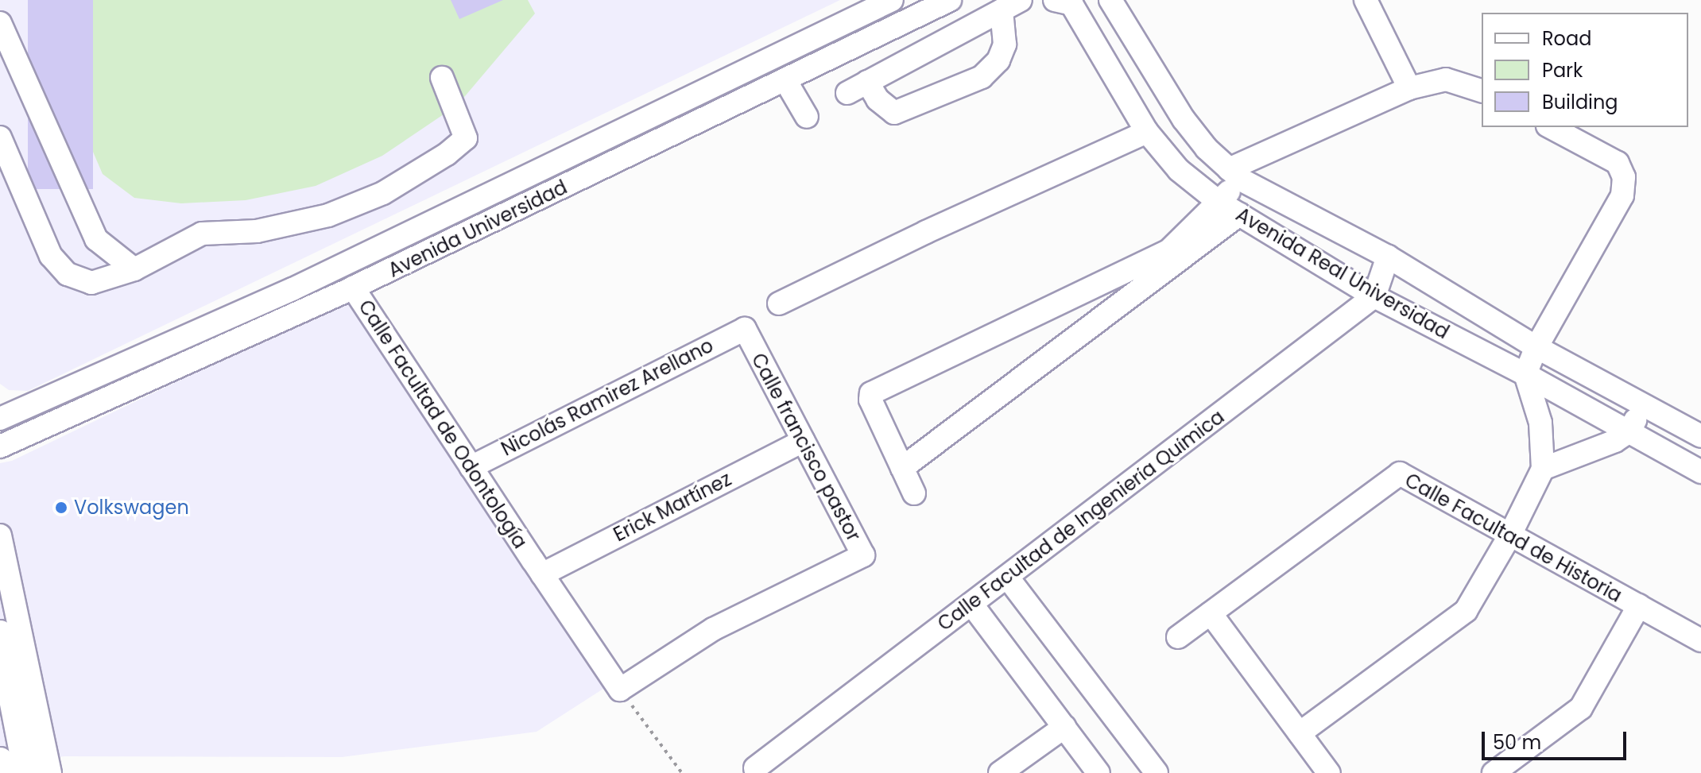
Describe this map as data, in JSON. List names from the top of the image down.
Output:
{
  "streets": {
    "street": [
      "Avenida Universidad",
      "Avenida Real Universidad",
      "Nicolás Ramirez Arellano",
      "Calle Facultad de Odontología",
      "Calle francisco pastor",
      "Erick Martínez",
      "Calle Facultad de Ingenierίa Quίmica",
      "Calle Facultad de Historia"
    ]
  },
  "crossings": [
    ["Avenida Universidad", "Calle Facultad de Odontología"],
    ["Avenida Real Universidad", "Calle Facultad de Ingenierίa Quίmica"],
    ["Nicolás Ramirez Arellano", "Calle Facultad de Odontología"],
    ["Nicolás Ramirez Arellano", "Calle francisco pastor"],
    ["Calle Facultad de Odontología", "Calle francisco pastor"],
    ["Calle Facultad de Odontología", "Erick Martínez"],
    ["Calle francisco pastor", "Erick Martínez"]
  ],
  "places": ["Volkswagen"],
  "legend": ["Road", "Park", "Building"],
  "scale_bar": "50 m"
}
